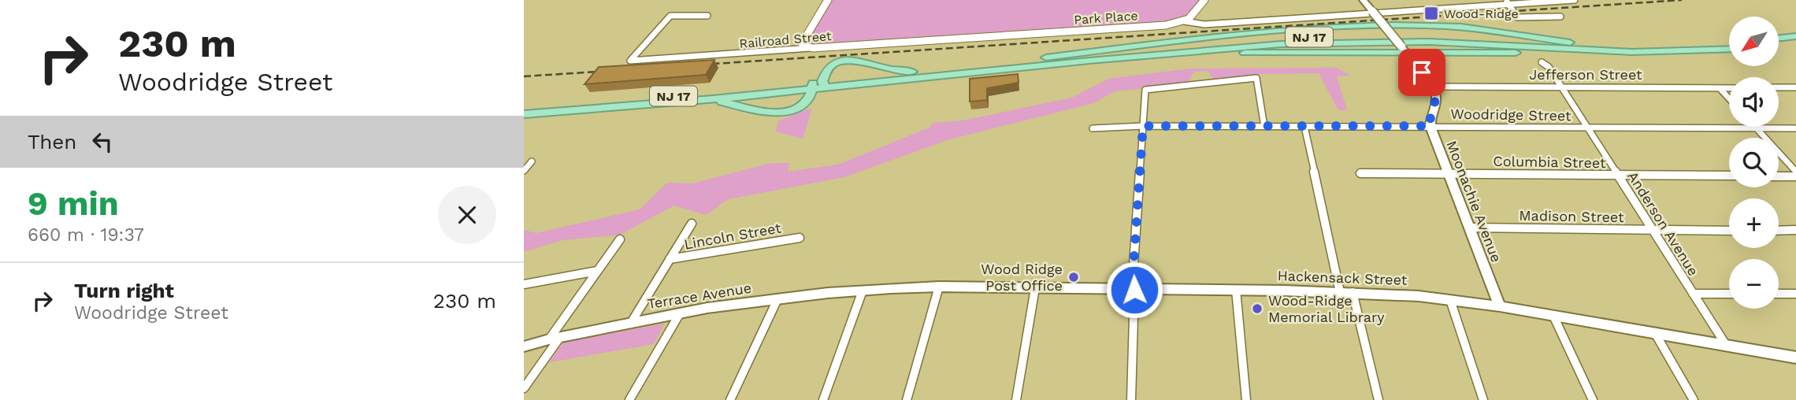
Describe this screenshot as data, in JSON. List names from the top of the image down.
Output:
{
  "streets": {
    "highway": ["NJ 17"],
    "main road": ["Moonachie Avenue", "Hackensack Street", "Terrace Avenue"],
    "street": [
      "Park Place",
      "Railroad Street",
      "Jefferson Street",
      "Woodridge Street",
      "Columbia Street",
      "Madison Street",
      "Anderson Avenue",
      "Lincoln Street"
    ]
  },
  "crossings": [
    ["Park Place", "Railroad Street"],
    ["Jefferson Street", "Anderson Avenue"],
    ["Woodridge Street", "Moonachie Avenue"],
    ["Woodridge Street", "Anderson Avenue"],
    ["Columbia Street", "Moonachie Avenue"],
    ["Columbia Street", "Anderson Avenue"],
    ["Moonachie Avenue", "Madison Street"],
    ["Moonachie Avenue", "Hackensack Street"],
    ["Madison Street", "Anderson Avenue"],
    ["Anderson Avenue", "Hackensack Street"],
    ["Hackensack Street", "Terrace Avenue"]
  ],
  "places": {
    "transit": ["Wood-Ridge"],
    "other": ["Wood Ridge Post Office", "Wood-Ridge Memorial Library"]
  },
  "north": "bottom left",
  "page": {
    "turn": ["230 m", "Woodridge Street"],
    "map_buttons": ["+", "−"],
    "then": "Then",
    "heading": ["9 min", "660 m · 19:37"],
    "list": [
      {
        "name": "Turn right",
        "note": "Woodridge Street",
        "value": "230 m"
      }
    ]
  }
}
